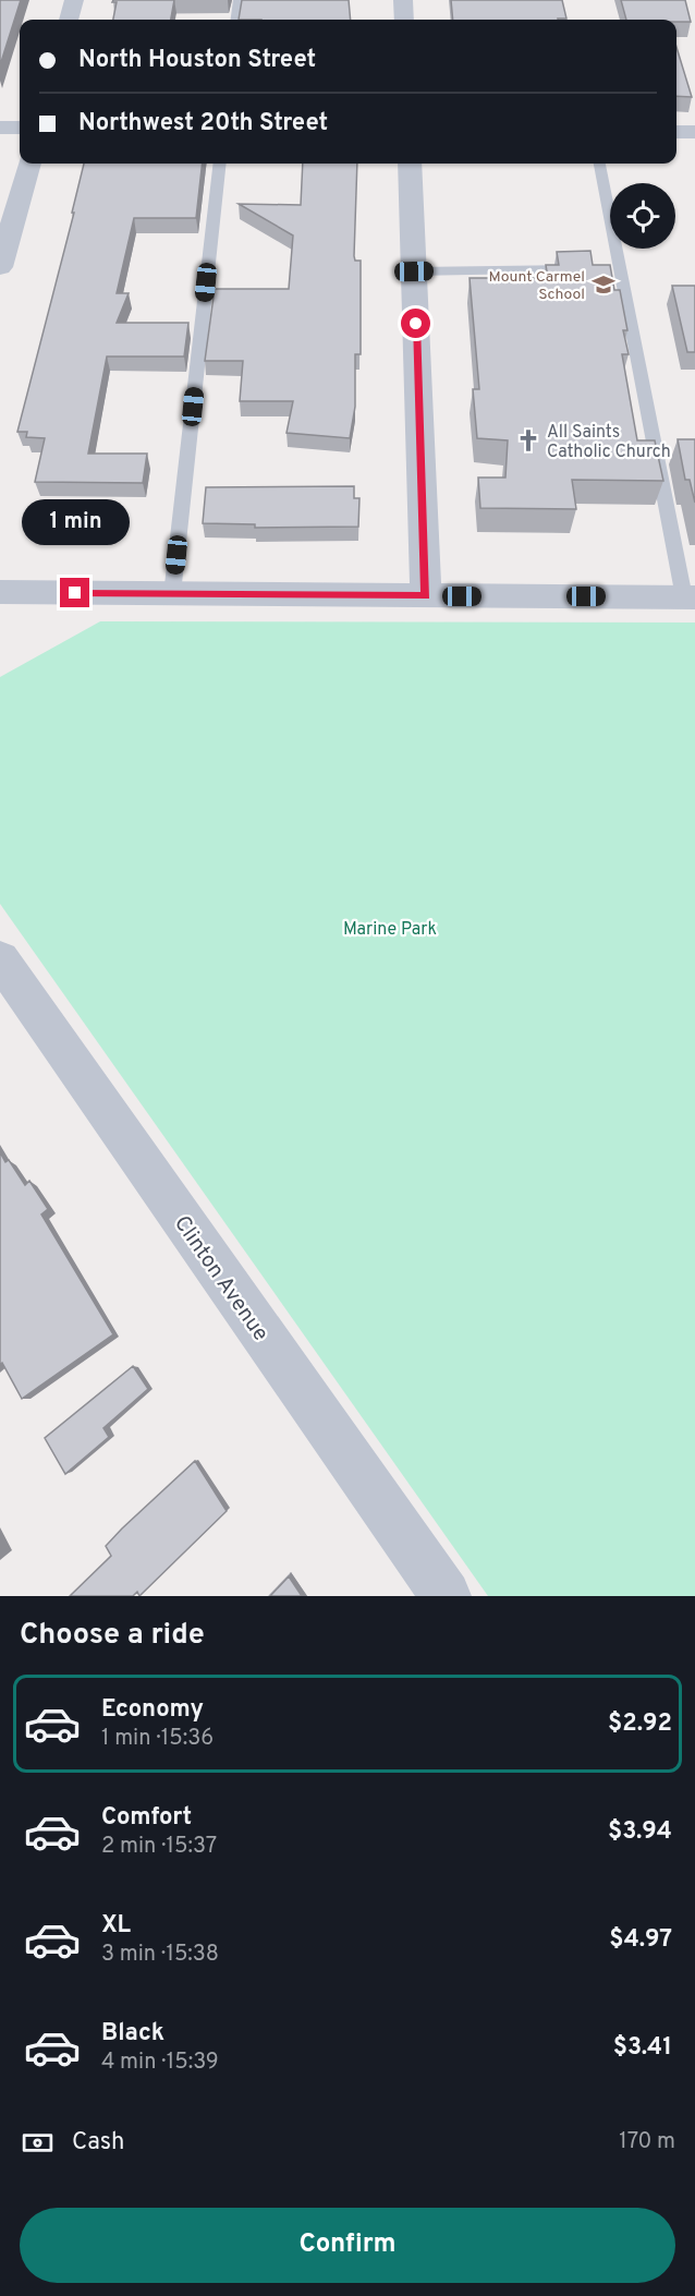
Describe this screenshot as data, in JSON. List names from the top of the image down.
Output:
{
  "streets": {
    "street": ["Clinton Avenue"]
  },
  "parks": ["Marine Park"],
  "places": {
    "school or university": ["Mount Carmel School"],
    "church": ["All Saints Catholic Church"]
  },
  "page": {
    "banner": ["North Houston Street", "Northwest 20th Street"],
    "bubble": "1 min",
    "heading": "Choose a ride",
    "list": [
      {
        "name": "Economy",
        "note": "1 min · 15:36",
        "value": "$2.92"
      },
      {
        "name": "Comfort",
        "note": "2 min · 15:37",
        "value": "$3.94"
      },
      {
        "name": "XL",
        "note": "3 min · 15:38",
        "value": "$4.97"
      },
      {
        "name": "Black",
        "note": "4 min · 15:39",
        "value": "$3.41"
      }
    ],
    "pay": ["Cash", "170 m"],
    "buttons": "Confirm"
  }
}
